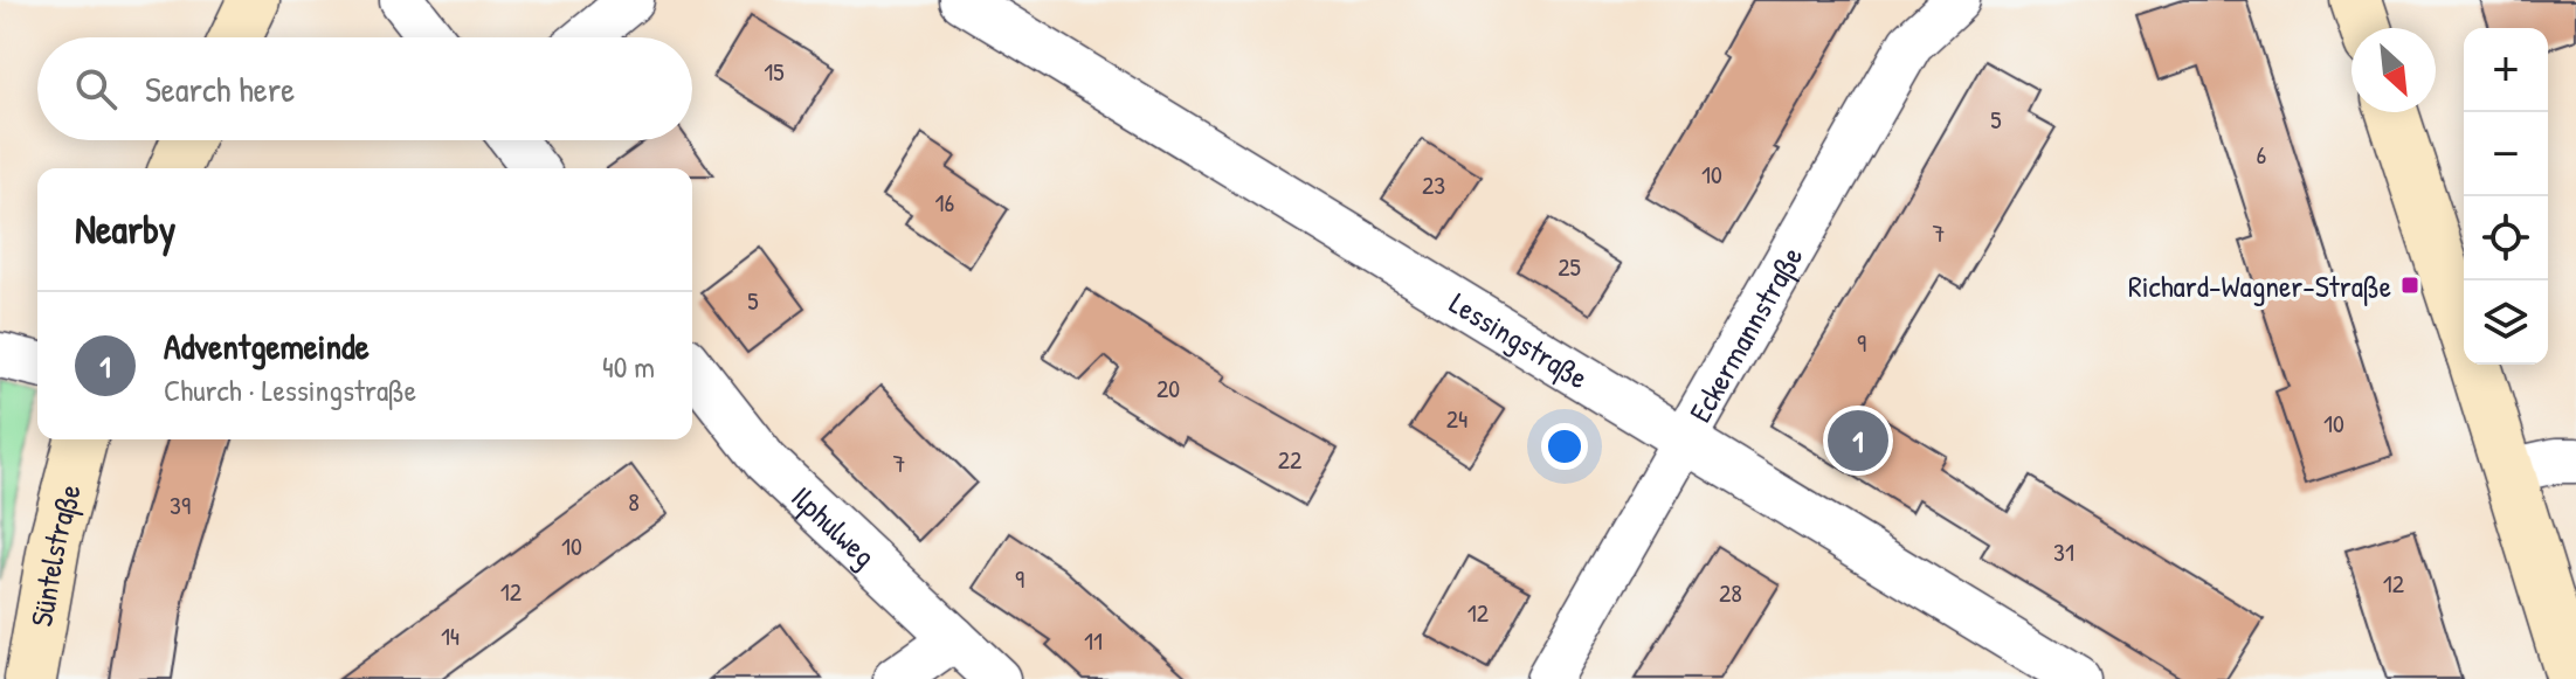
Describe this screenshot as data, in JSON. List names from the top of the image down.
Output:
{
  "streets": {
    "main road": ["Süntelstraße"],
    "street": ["Eckermannstraße", "Lessingstraße", "Ilphulweg"]
  },
  "crossings": [
    ["Eckermannstraße", "Lessingstraße"]
  ],
  "places": {
    "transit": ["Richard-Wagner-Straße"]
  },
  "house_numbers": [
    "15",
    "5",
    "6",
    "10",
    "23",
    "16",
    "7",
    "25",
    "5",
    "9",
    "20",
    "24",
    "10",
    "22",
    "7",
    "8",
    "39",
    "10",
    "31",
    "9",
    "12",
    "12",
    "28",
    "12",
    "14",
    "11"
  ],
  "north": "bottom right",
  "page": {
    "map_buttons": ["+", "−"],
    "search": "Search here",
    "heading": "Nearby",
    "list": [
      {
        "mark": "1",
        "name": "Adventgemeinde",
        "note": "Church · Lessingstraße",
        "value": "40 m"
      }
    ],
    "pins": "1"
  }
}
